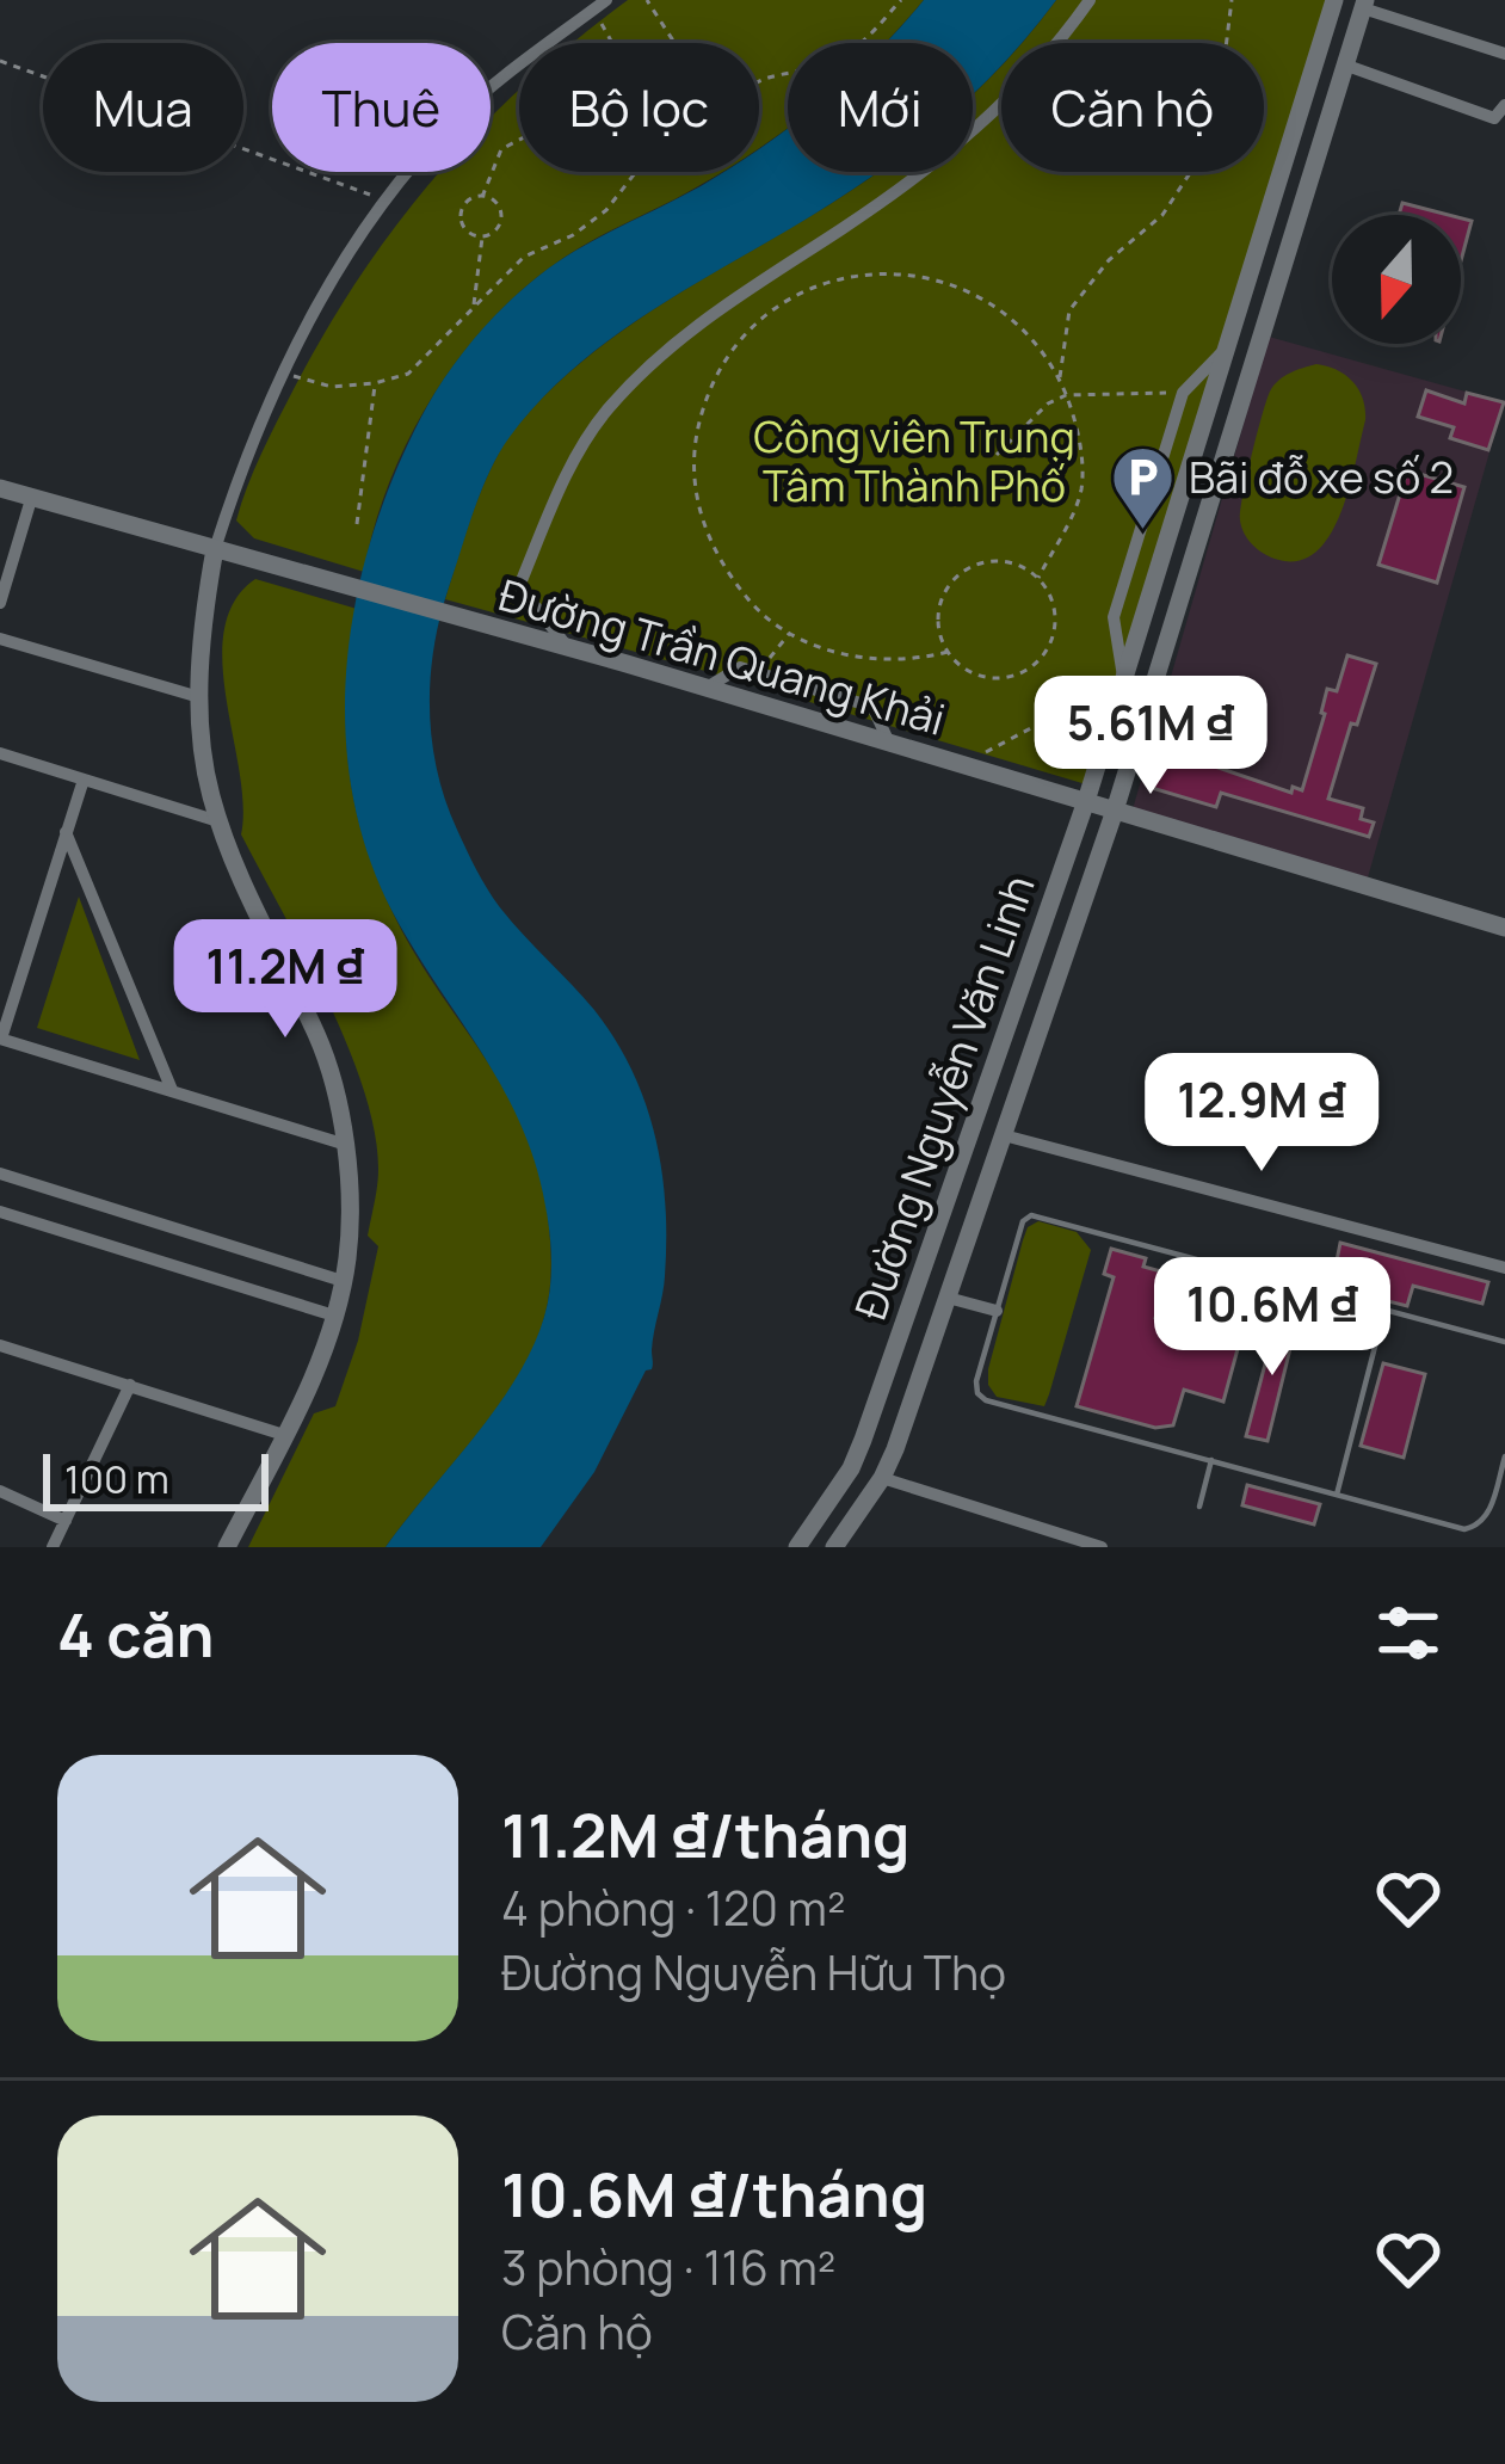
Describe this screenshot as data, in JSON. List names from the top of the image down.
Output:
{
  "streets": {
    "street": ["Đường Trần Quang Khải", "Đường Nguyễn Văn Linh"]
  },
  "crossings": [
    ["Đường Trần Quang Khải", "Đường Nguyễn Văn Linh"]
  ],
  "parks": ["Công viên Trung Tâm Thành Phố"],
  "places": {
    "parking": ["Bãi đỗ xe số 2"]
  },
  "scale_bar": "100 m",
  "north": "bottom",
  "page": {
    "chip": [
      "Mua",
      "Thuê",
      "Bộ lọc",
      "Mới",
      "Căn hộ"
    ],
    "price": [
      "5.61M ₫",
      "11.2M ₫",
      "12.9M ₫",
      "10.6M ₫"
    ],
    "scale": "100 m",
    "heading": "4 căn",
    "list": [
      {
        "name": "11.2M ₫/tháng",
        "note": "4 phòng · 120 m² · Đường Nguyễn Hữu Thọ"
      },
      {
        "name": "10.6M ₫/tháng",
        "note": "3 phòng · 116 m² · Căn hộ"
      }
    ]
  }
}
